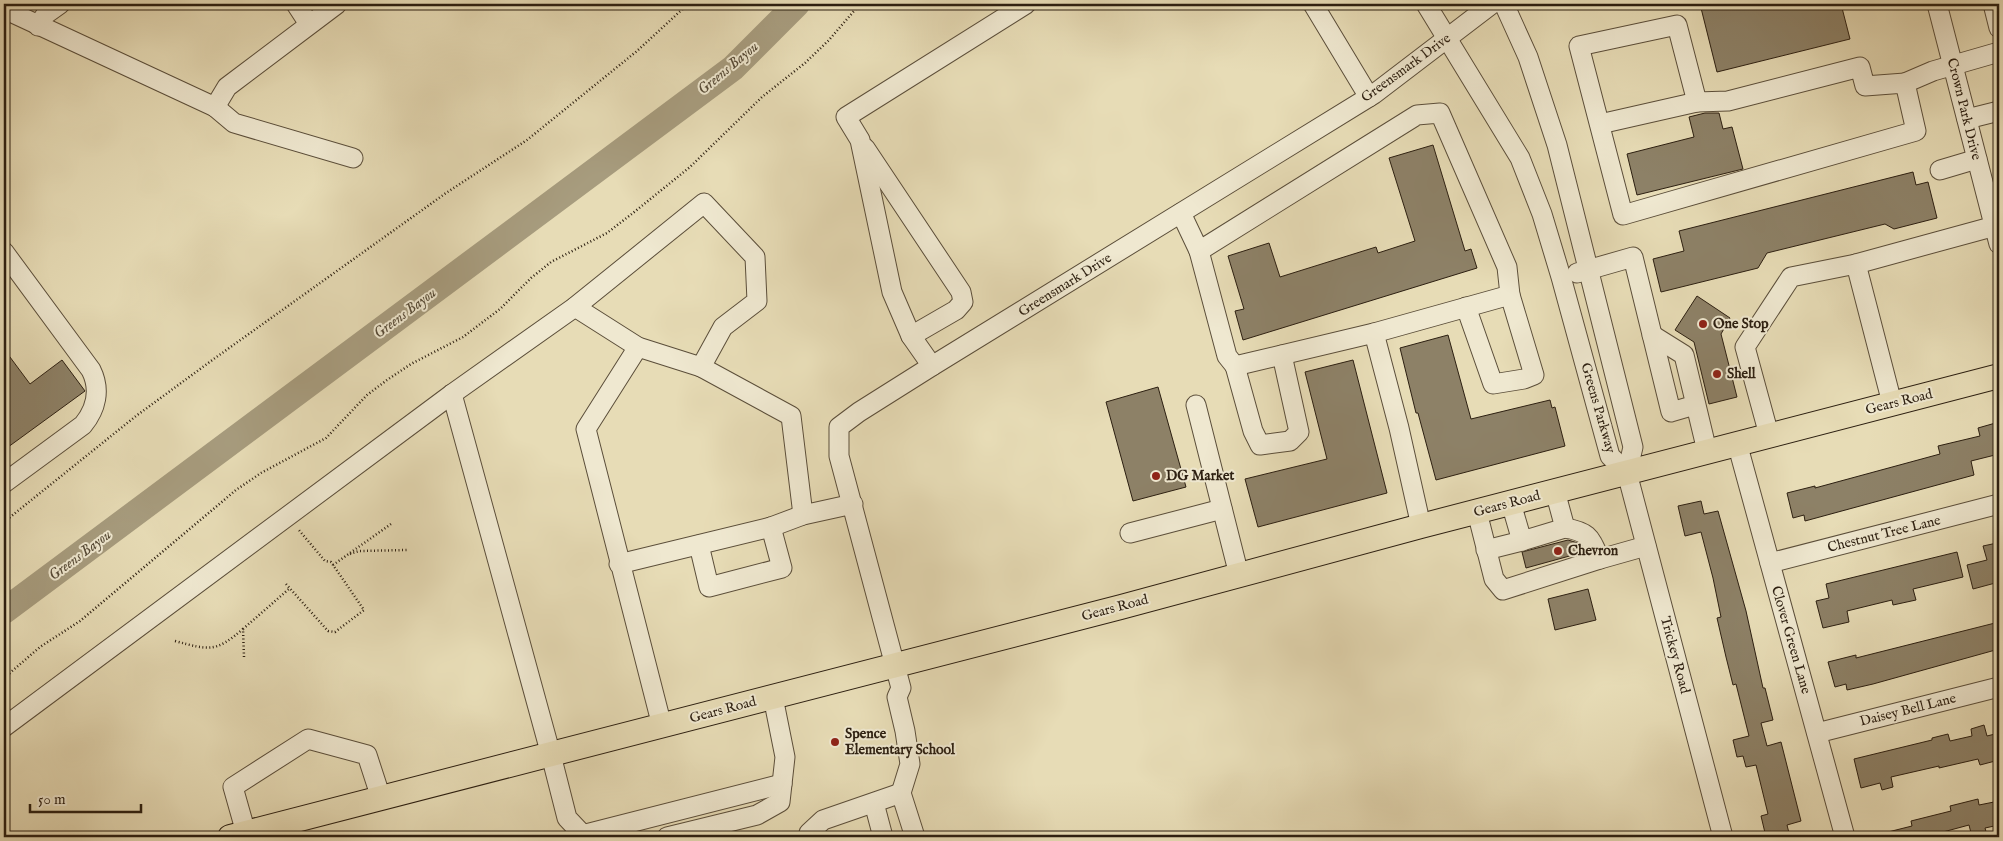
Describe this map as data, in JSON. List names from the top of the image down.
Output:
{
  "streets": {
    "main road": ["Gears Road"],
    "street": [
      "Greensmark Drive",
      "Crown Park Drive",
      "Greens Parkway",
      "Chestnut Tree Lane",
      "Clover Green Lane",
      "Trickey Road",
      "Daisey Bell Lane"
    ]
  },
  "crossings": [
    ["Greensmark Drive", "Gears Road"],
    ["Greensmark Drive", "Greens Parkway"],
    ["Gears Road", "Greens Parkway"],
    ["Gears Road", "Clover Green Lane"],
    ["Gears Road", "Trickey Road"],
    ["Greens Parkway", "Trickey Road"],
    ["Chestnut Tree Lane", "Clover Green Lane"],
    ["Clover Green Lane", "Daisey Bell Lane"]
  ],
  "water": ["Greens Bayou"],
  "places": [
    "One Stop",
    "Shell",
    "DG Market",
    "Chevron",
    "Spence Elementary School"
  ],
  "scale_bar": "50 m"
}
